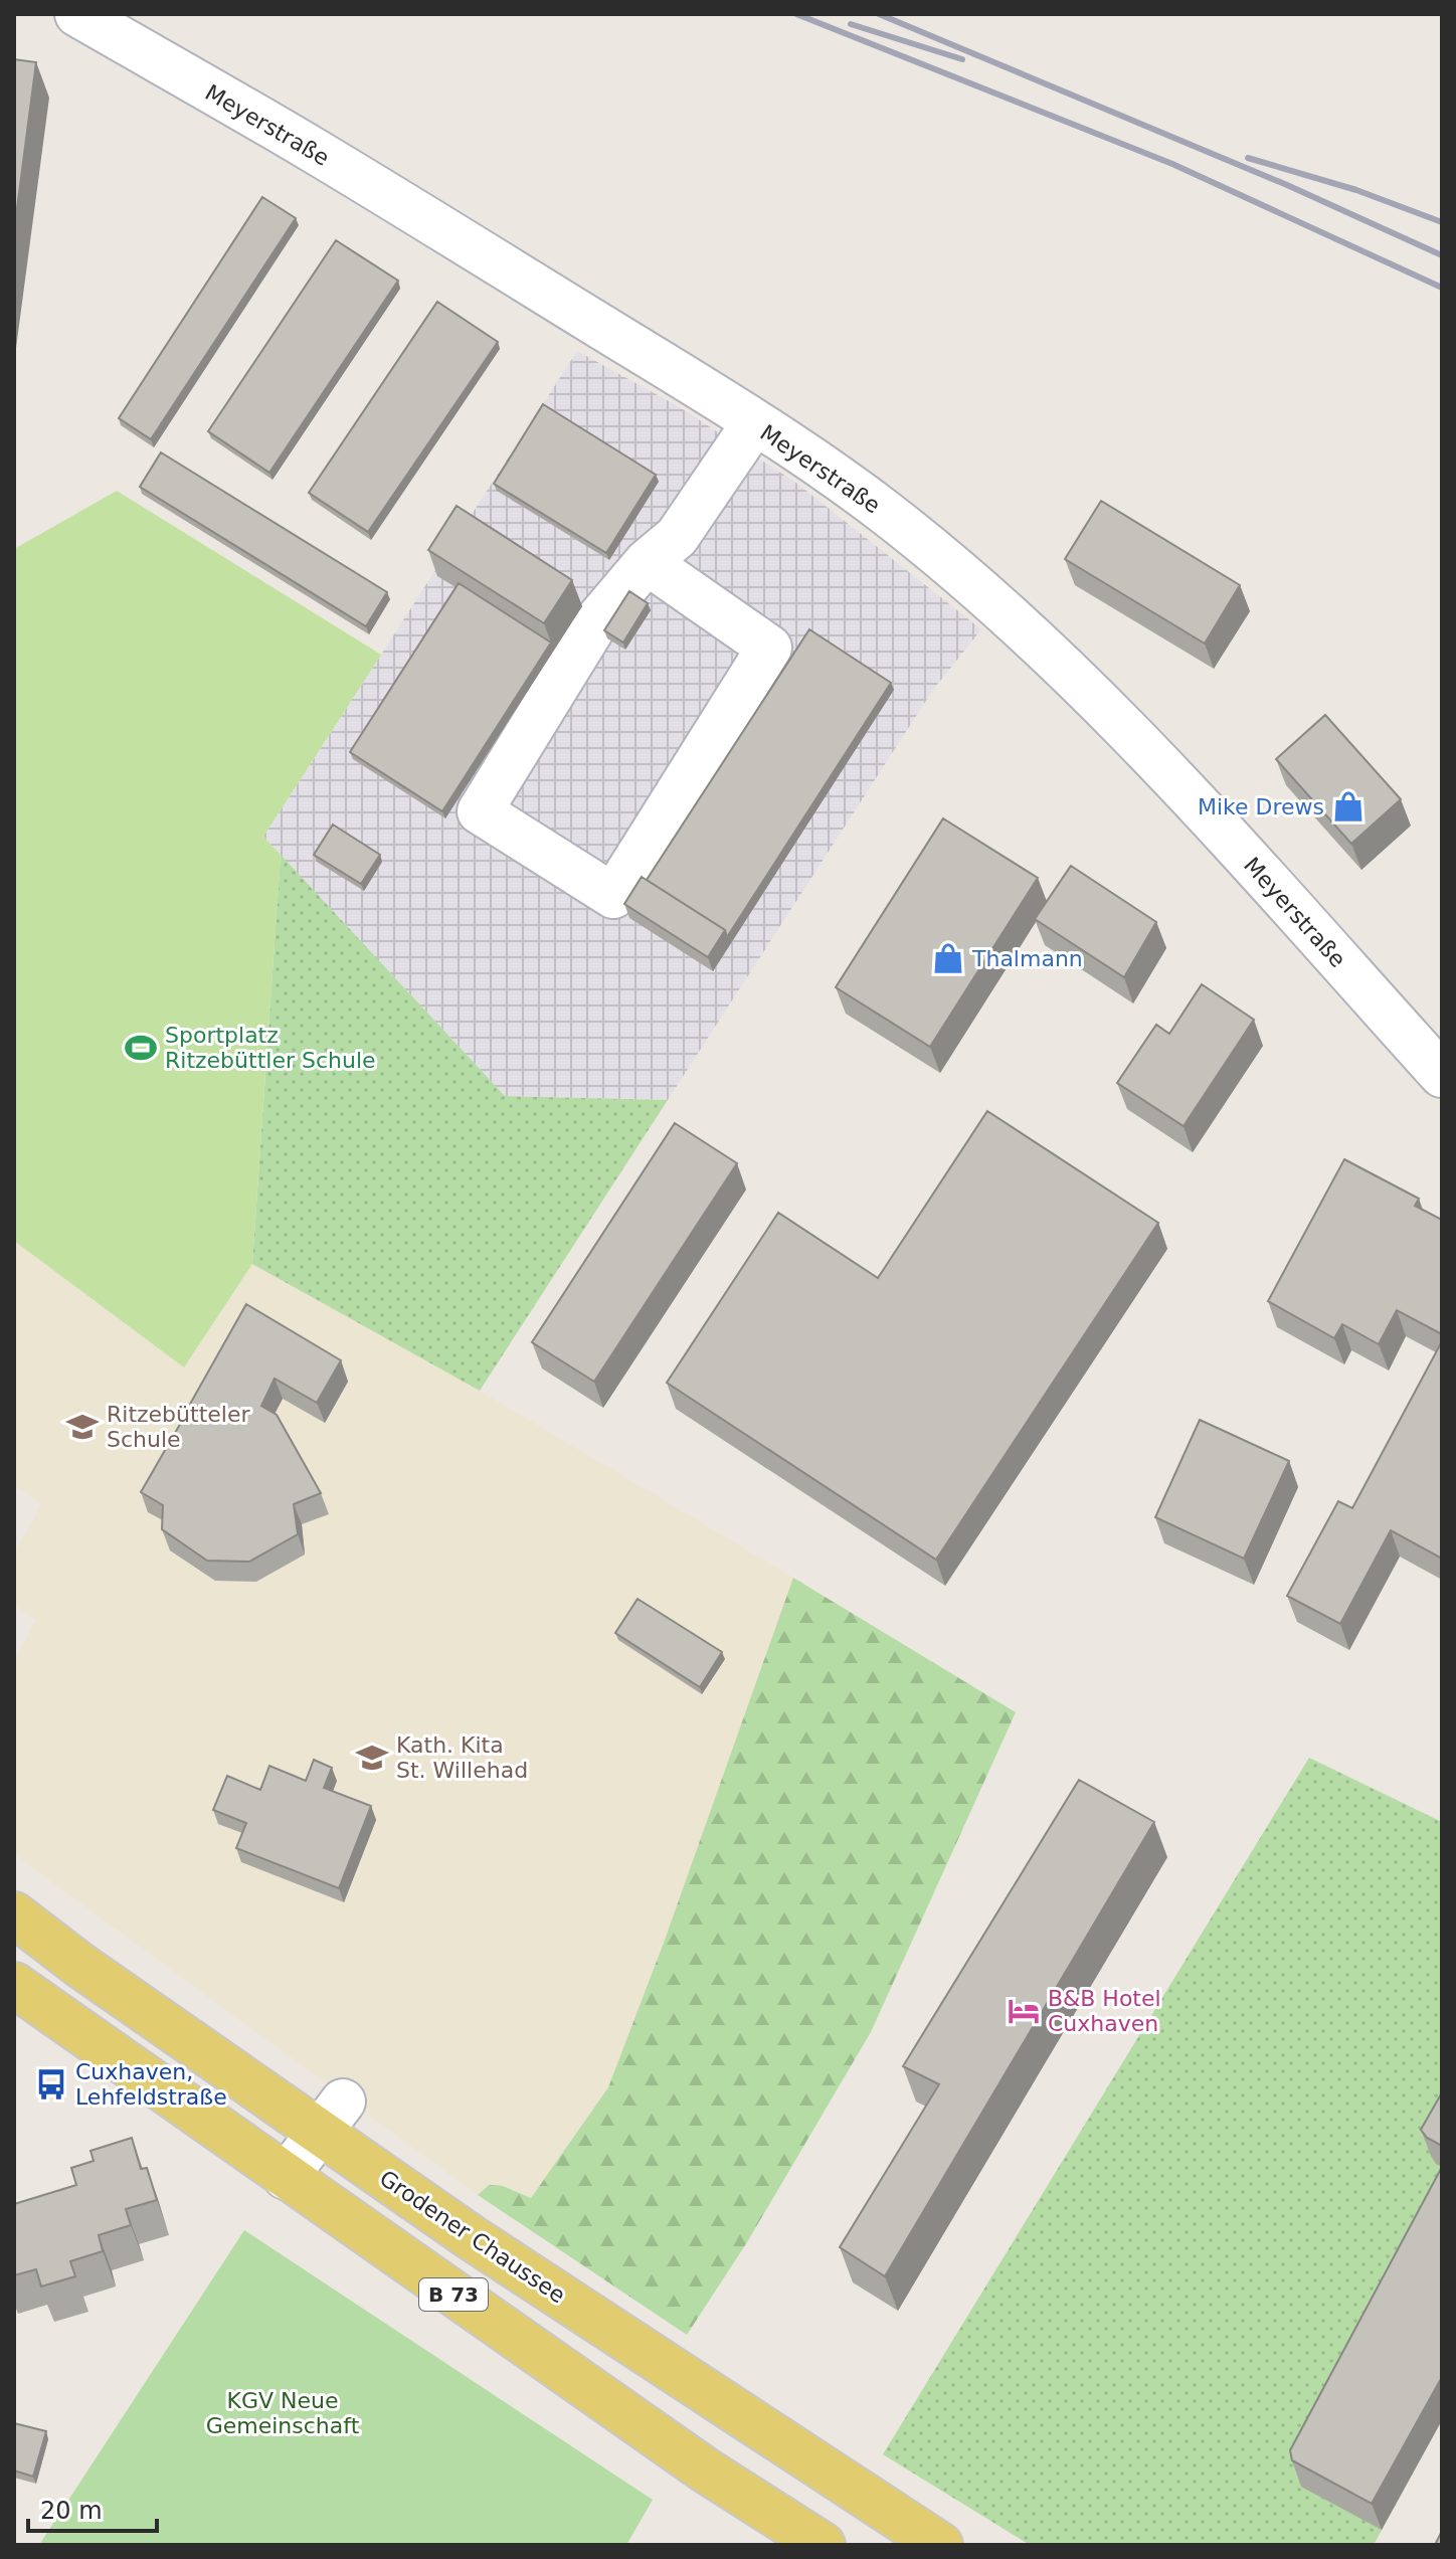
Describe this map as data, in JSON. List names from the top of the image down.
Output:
{
  "streets": {
    "main road": ["Grodener Chaussee", "B 73"],
    "street": ["Meyerstraße"]
  },
  "parks": ["KGV Neue Gemeinschaft"],
  "places": {
    "shop": ["Mike Drews", "Thalmann"],
    "sports": ["Sportplatz Ritzebüttler Schule"],
    "school or university": ["Ritzebütteler Schule", "Kath. Kita St. Willehad"],
    "hotel": ["B&B Hotel Cuxhaven"],
    "bus stop": ["Cuxhaven, Lehfeldstraße"]
  },
  "scale_bar": "20 m"
}
